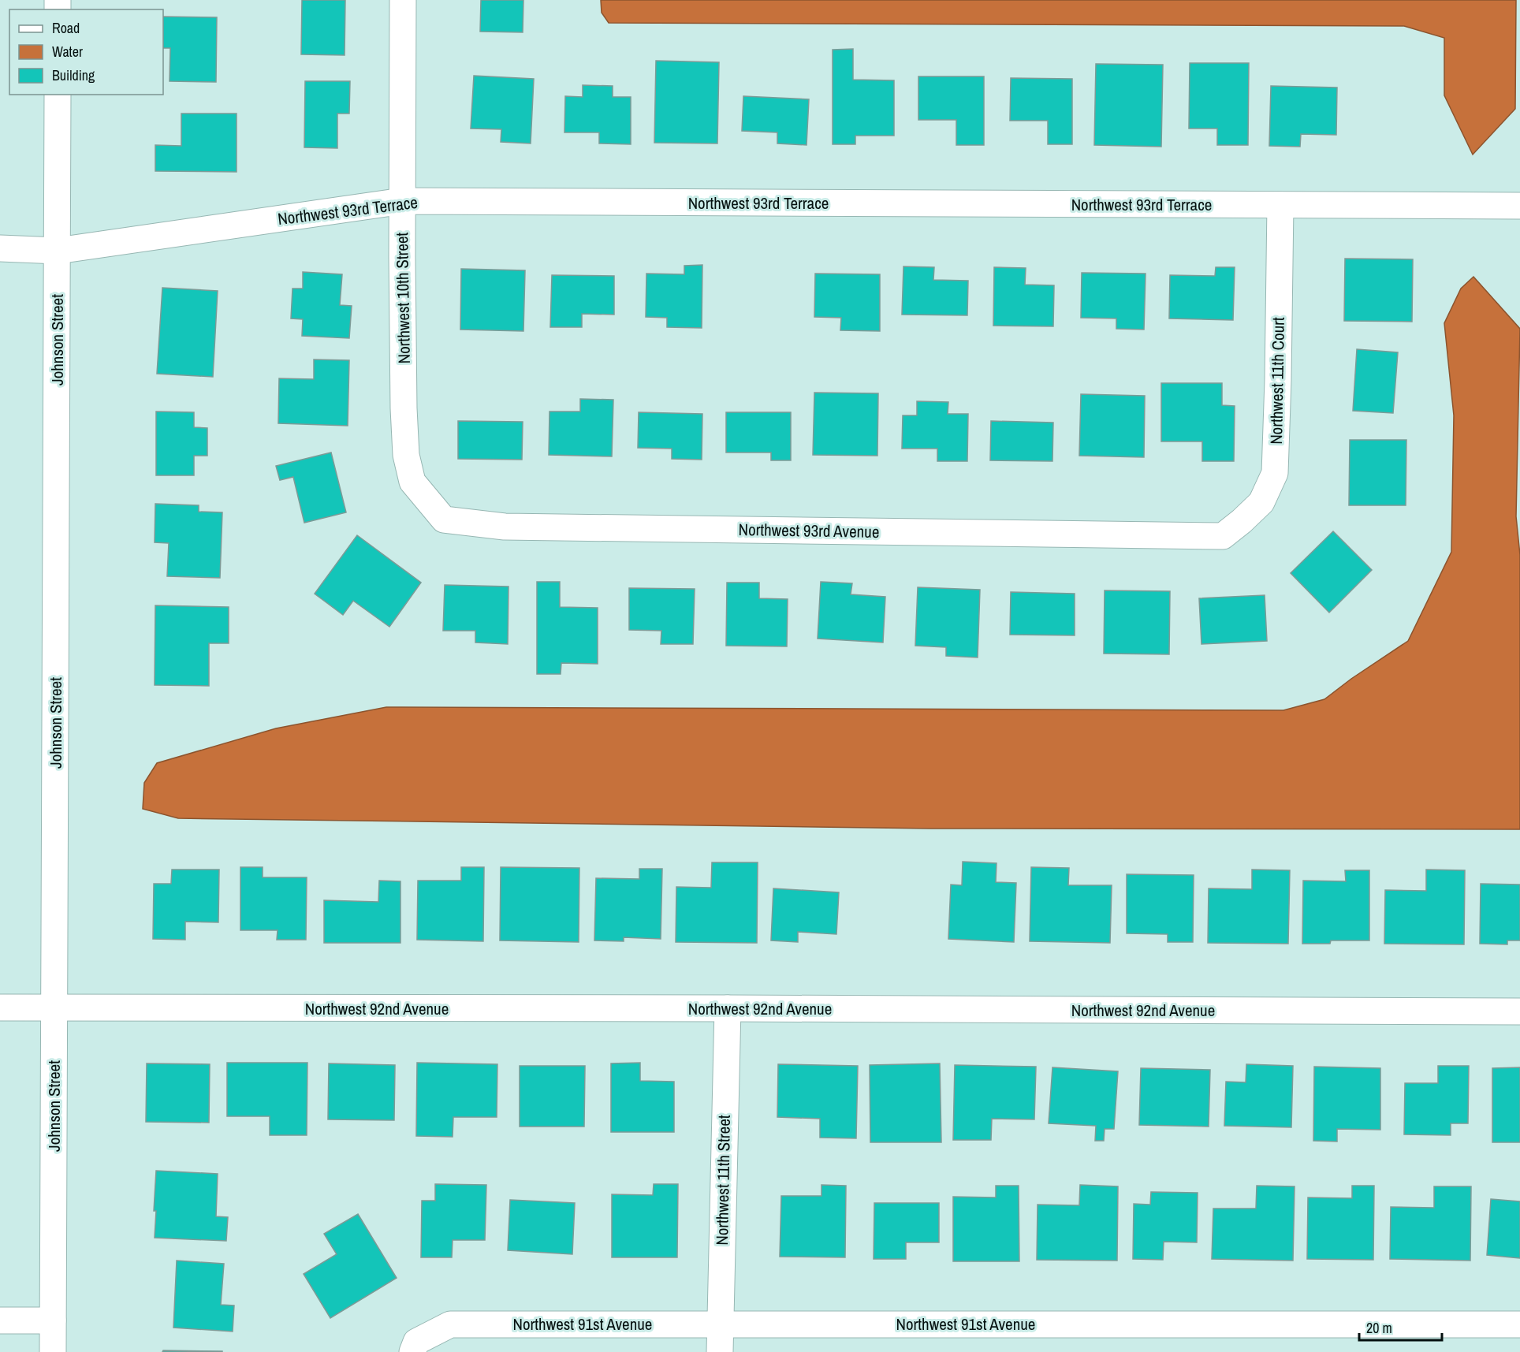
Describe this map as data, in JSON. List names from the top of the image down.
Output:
{
  "streets": {
    "street": [
      "Northwest 93rd Terrace",
      "Northwest 10th Street",
      "Johnson Street",
      "Northwest 11th Court",
      "Northwest 93rd Avenue",
      "Northwest 92nd Avenue",
      "Northwest 11th Street",
      "Northwest 91st Avenue"
    ]
  },
  "crossings": [
    ["Northwest 93rd Terrace", "Northwest 10th Street"],
    ["Northwest 93rd Terrace", "Johnson Street"],
    ["Northwest 93rd Terrace", "Northwest 11th Court"],
    ["Northwest 10th Street", "Northwest 93rd Avenue"],
    ["Johnson Street", "Northwest 92nd Avenue"],
    ["Northwest 11th Court", "Northwest 93rd Avenue"],
    ["Northwest 92nd Avenue", "Northwest 11th Street"],
    ["Northwest 11th Street", "Northwest 91st Avenue"]
  ],
  "legend": ["Road", "Water", "Building"],
  "scale_bar": "20 m"
}
